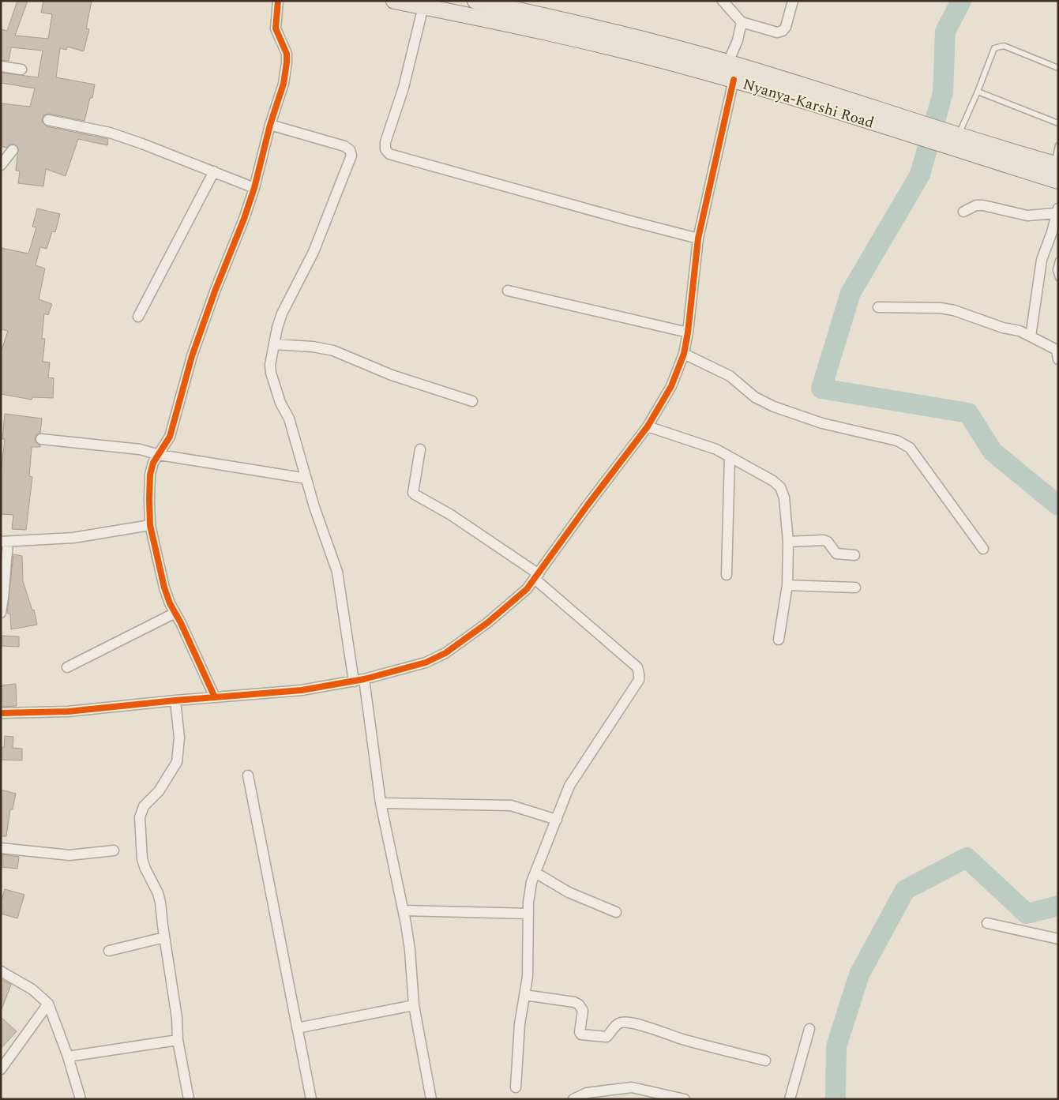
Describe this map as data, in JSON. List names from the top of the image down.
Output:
{
  "streets": {
    "main road": ["Nyanya-Karshi Road"]
  }
}
